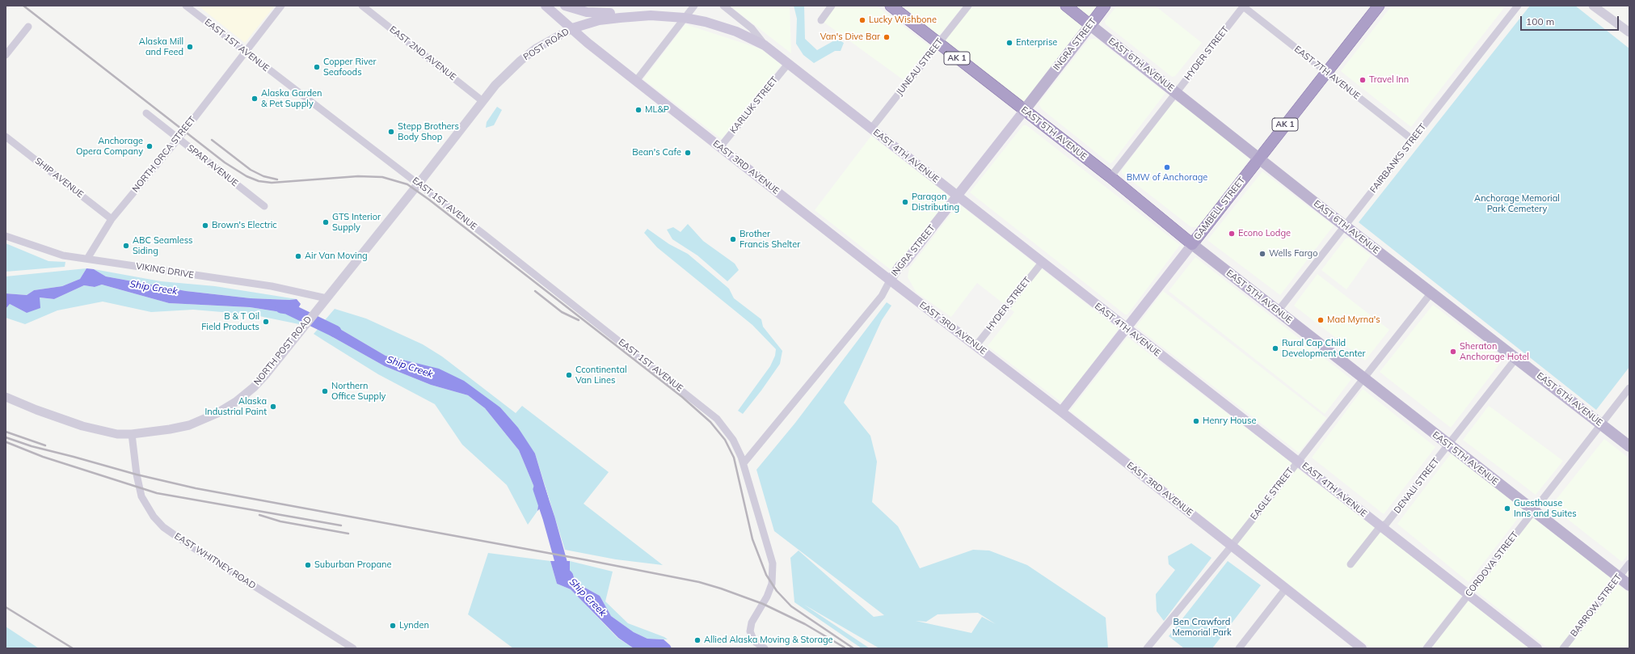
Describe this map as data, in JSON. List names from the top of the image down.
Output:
{
  "streets": {
    "highway": [
      "INGRA STREET",
      "AK 1",
      "EAST 6TH AVENUE",
      "EAST 5TH AVENUE",
      "GAMBELL STREET"
    ],
    "main road": ["POST ROAD", "EAST 4TH AVENUE", "EAST 3RD AVENUE"],
    "street": [
      "EAST 1ST AVENUE",
      "EAST 2ND AVENUE",
      "HYDER STREET",
      "JUNEAU STREET",
      "EAST 7TH AVENUE",
      "KARLUK STREET",
      "NORTH ORCA STREET",
      "FAIRBANKS STREET",
      "SPAR AVENUE",
      "SHIP AVENUE",
      "VIKING DRIVE",
      "NORTH POST ROAD",
      "DENALI STREET",
      "EAGLE STREET",
      "EAST WHITNEY ROAD",
      "CORDOVA STREET",
      "BARROW STREET"
    ]
  },
  "crossings": [
    ["POST ROAD", "EAST 1ST AVENUE"],
    ["POST ROAD", "EAST 2ND AVENUE"],
    ["POST ROAD", "EAST 4TH AVENUE"],
    ["POST ROAD", "EAST 3RD AVENUE"],
    ["POST ROAD", "NORTH POST ROAD"],
    ["INGRA STREET", "EAST 1ST AVENUE"],
    ["INGRA STREET", "EAST 6TH AVENUE"],
    ["INGRA STREET", "EAST 5TH AVENUE"],
    ["INGRA STREET", "EAST 4TH AVENUE"],
    ["INGRA STREET", "EAST 3RD AVENUE"],
    ["EAST 1ST AVENUE", "NORTH ORCA STREET"],
    ["EAST 1ST AVENUE", "NORTH POST ROAD"],
    ["HYDER STREET", "EAST 6TH AVENUE"],
    ["HYDER STREET", "EAST 7TH AVENUE"],
    ["HYDER STREET", "EAST 5TH AVENUE"],
    ["HYDER STREET", "EAST 4TH AVENUE"],
    ["HYDER STREET", "EAST 3RD AVENUE"],
    ["EAST 6TH AVENUE", "FAIRBANKS STREET"],
    ["EAST 6TH AVENUE", "GAMBELL STREET"],
    ["EAST 6TH AVENUE", "DENALI STREET"],
    ["EAST 6TH AVENUE", "EAGLE STREET"],
    ["EAST 6TH AVENUE", "CORDOVA STREET"],
    ["JUNEAU STREET", "EAST 5TH AVENUE"],
    ["JUNEAU STREET", "EAST 4TH AVENUE"],
    ["EAST 7TH AVENUE", "FAIRBANKS STREET"],
    ["EAST 7TH AVENUE", "GAMBELL STREET"],
    ["KARLUK STREET", "EAST 4TH AVENUE"],
    ["KARLUK STREET", "EAST 3RD AVENUE"],
    ["EAST 5TH AVENUE", "FAIRBANKS STREET"],
    ["EAST 5TH AVENUE", "GAMBELL STREET"],
    ["EAST 5TH AVENUE", "DENALI STREET"],
    ["EAST 5TH AVENUE", "EAGLE STREET"],
    ["EAST 5TH AVENUE", "CORDOVA STREET"],
    ["EAST 5TH AVENUE", "BARROW STREET"],
    ["NORTH ORCA STREET", "SPAR AVENUE"],
    ["NORTH ORCA STREET", "SHIP AVENUE"],
    ["NORTH ORCA STREET", "VIKING DRIVE"],
    ["EAST 4TH AVENUE", "GAMBELL STREET"],
    ["EAST 4TH AVENUE", "DENALI STREET"],
    ["EAST 4TH AVENUE", "EAGLE STREET"],
    ["EAST 4TH AVENUE", "CORDOVA STREET"],
    ["EAST 3RD AVENUE", "GAMBELL STREET"],
    ["EAST 3RD AVENUE", "EAGLE STREET"],
    ["VIKING DRIVE", "NORTH POST ROAD"],
    ["NORTH POST ROAD", "EAST WHITNEY ROAD"]
  ],
  "water": ["Ship Creek"],
  "parks": ["Anchorage Memorial Park Cemetery", "Ben Crawford Memorial Park"],
  "places": [
    "Lucky Wishbone",
    "Van's Dive Bar",
    "Enterprise",
    "Alaska Mill and Feed",
    "Copper River Seafoods",
    "Travel Inn",
    "Alaska Garden & Pet Supply",
    "ML&P",
    "Stepp Brothers Body Shop",
    "Anchorage Opera Company",
    "Bean's Cafe",
    "BMW of Anchorage",
    "Paragon Distributing",
    "GTS Interior Supply",
    "Brown's Electric",
    "Econo Lodge",
    "Brother Francis Shelter",
    "ABC Seamless Siding",
    "Wells Fargo",
    "Air Van Moving",
    "Mad Myrna's",
    "B & T Oil Field Products",
    "Rural Cap Child Development Center",
    "Sheraton Anchorage Hotel",
    "Ccontinental Van Lines",
    "Northern Office Supply",
    "Alaska Industrial Paint",
    "Henry House",
    "Guesthouse Inns and Suites",
    "Suburban Propane",
    "Lynden",
    "Allied Alaska Moving & Storage"
  ],
  "scale_bar": "100 m"
}
